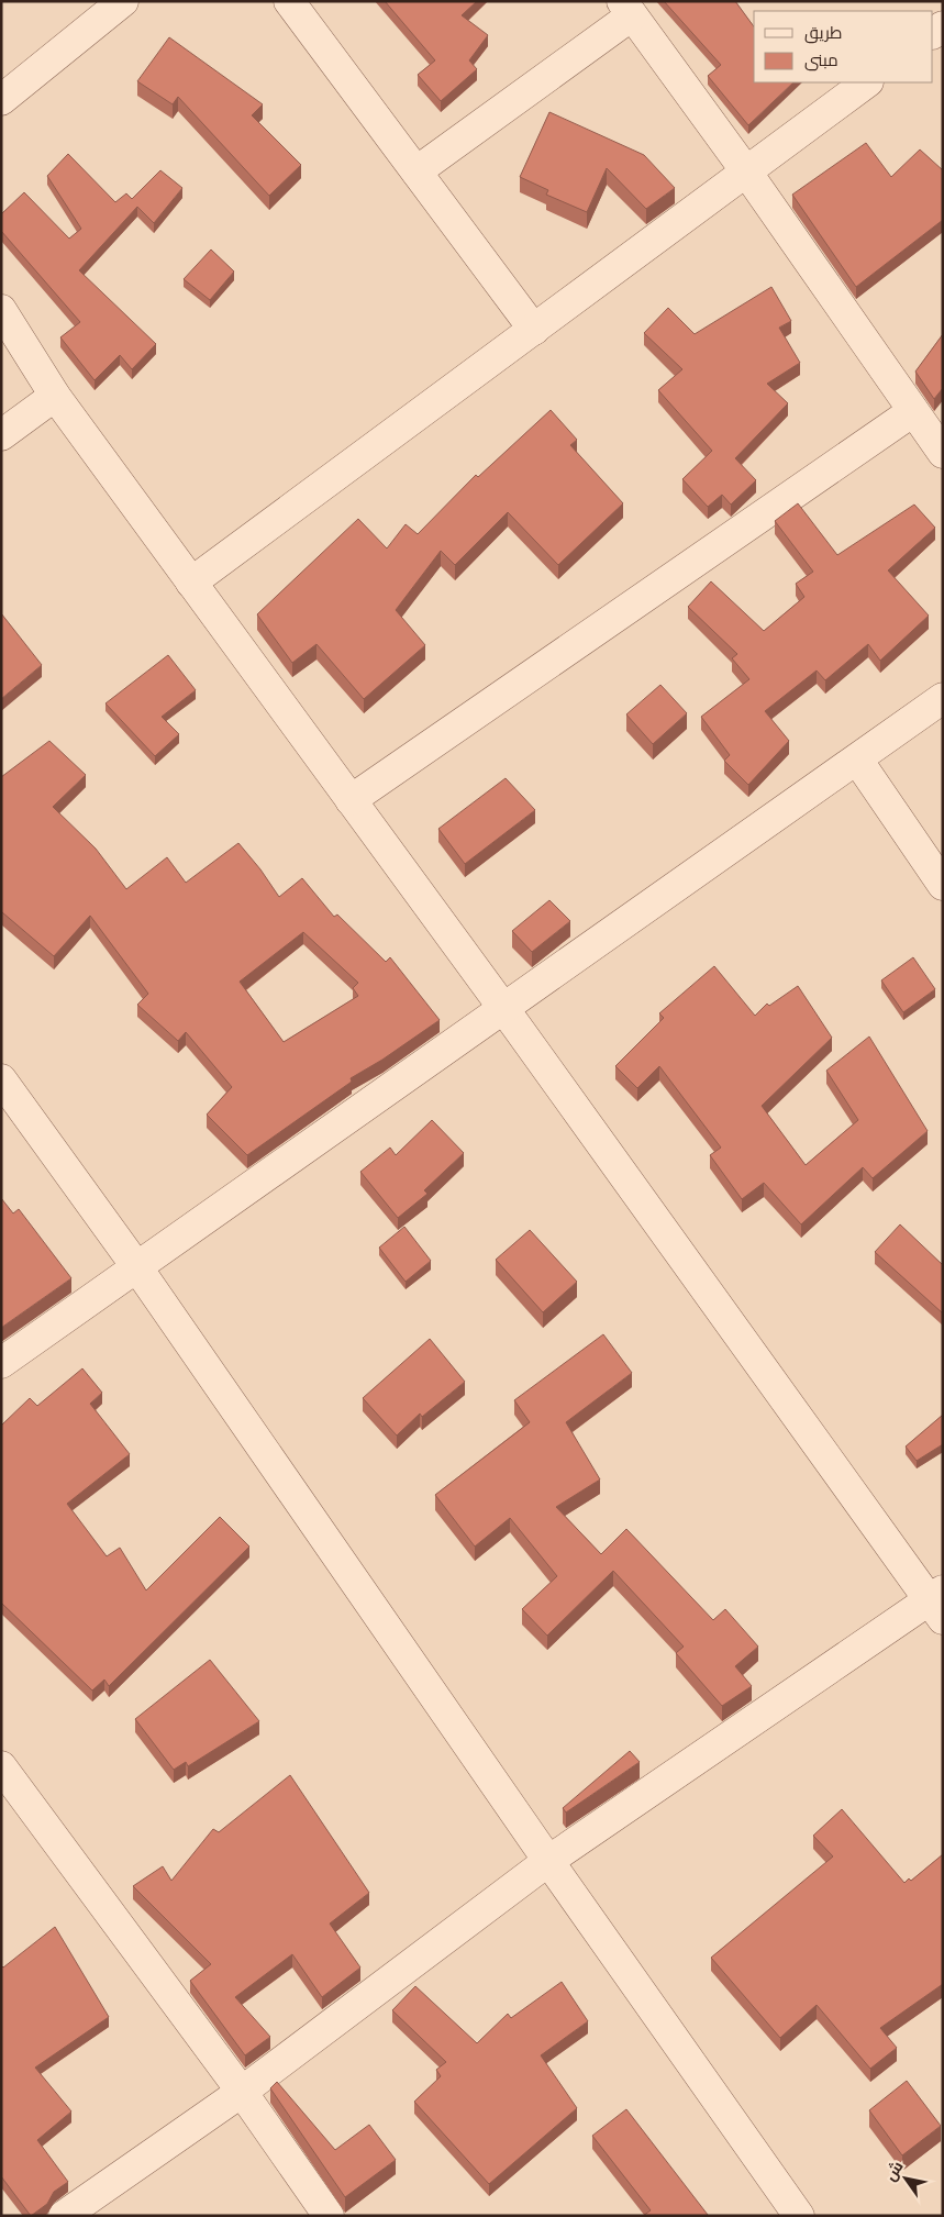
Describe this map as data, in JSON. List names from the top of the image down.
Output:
{
  "legend": ["طريق", "مبنى"],
  "north": "top left"
}
